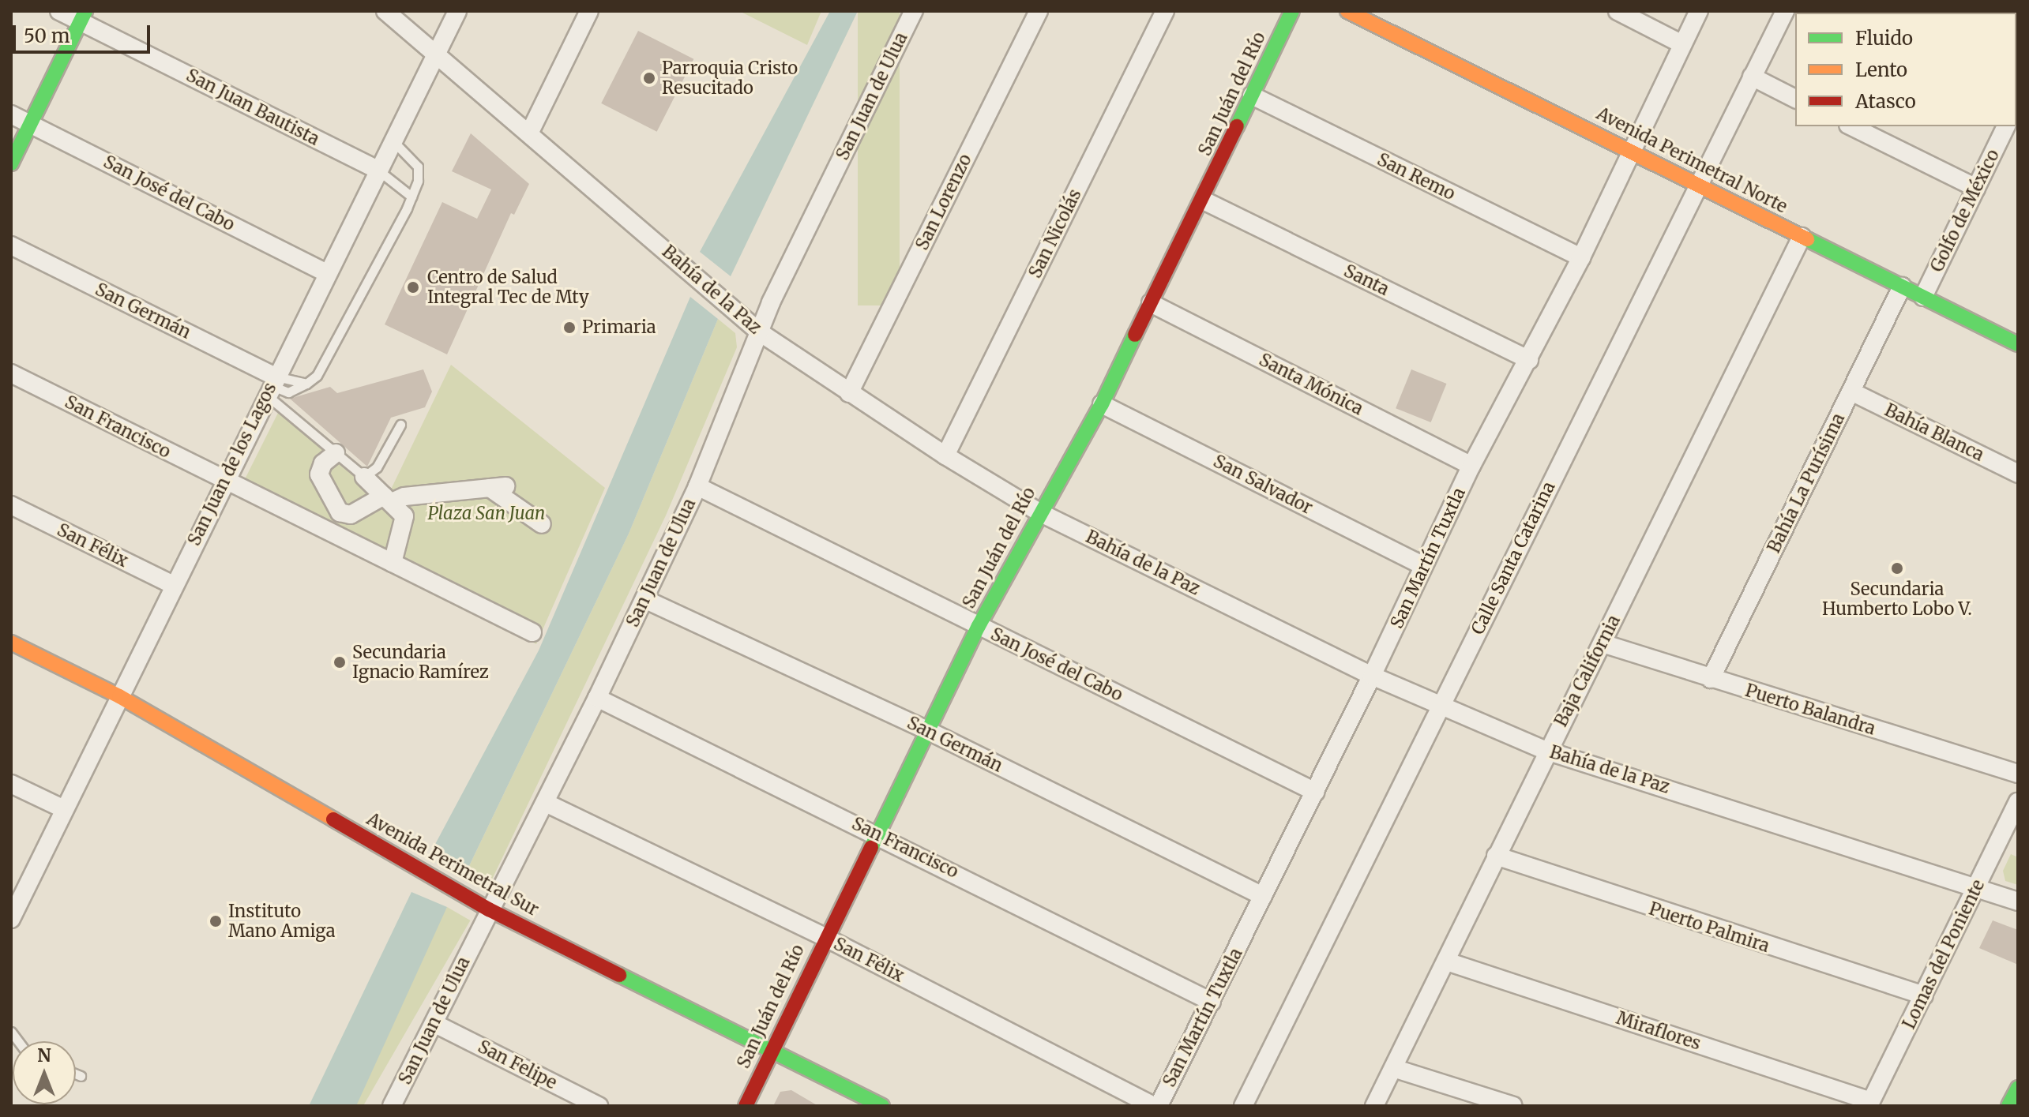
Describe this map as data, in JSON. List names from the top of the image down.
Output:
{
  "streets": {
    "street": [
      "San Juán del Río",
      "San Juan de Ulua",
      "San Juan Bautista",
      "Avenida Perimetral Norte",
      "San Remo",
      "San José del Cabo",
      "San Lorenzo",
      "Golfo de México",
      "San Nicolás",
      "Santa",
      "Bahía de la Paz",
      "San Germán",
      "Santa Mónica",
      "San Francisco",
      "Bahía Blanca",
      "San Juan de los Lagos",
      "Bahía La Purísima",
      "San Salvador",
      "San Félix",
      "San Martín Tuxtla",
      "Calle Santa Catarina",
      "Baja California",
      "Puerto Balandra",
      "Avenida Perimetral Sur",
      "Puerto Palmira",
      "Lomas del Poniente",
      "Miraflores",
      "San Felipe"
    ]
  },
  "crossings": [
    ["San Juán del Río", "San Remo"],
    ["San Juán del Río", "San José del Cabo"],
    ["San Juán del Río", "Santa"],
    ["San Juán del Río", "Bahía de la Paz"],
    ["San Juán del Río", "San Germán"],
    ["San Juán del Río", "Santa Mónica"],
    ["San Juán del Río", "San Francisco"],
    ["San Juán del Río", "San Salvador"],
    ["San Juán del Río", "San Félix"],
    ["San Juán del Río", "Avenida Perimetral Sur"],
    ["San Juan de Ulua", "San José del Cabo"],
    ["San Juan de Ulua", "Bahía de la Paz"],
    ["San Juan de Ulua", "San Germán"],
    ["San Juan de Ulua", "San Francisco"],
    ["San Juan de Ulua", "San Félix"],
    ["San Juan de Ulua", "Avenida Perimetral Sur"],
    ["San Juan de Ulua", "San Felipe"],
    ["San Juan Bautista", "San Juan de los Lagos"],
    ["Avenida Perimetral Norte", "Golfo de México"],
    ["Avenida Perimetral Norte", "Bahía La Purísima"],
    ["Avenida Perimetral Norte", "San Martín Tuxtla"],
    ["Avenida Perimetral Norte", "Calle Santa Catarina"],
    ["Avenida Perimetral Norte", "Baja California"],
    ["San Remo", "San Martín Tuxtla"],
    ["San José del Cabo", "San Juan de los Lagos"],
    ["San José del Cabo", "San Martín Tuxtla"],
    ["San Lorenzo", "Bahía de la Paz"],
    ["San Nicolás", "Bahía de la Paz"],
    ["Santa", "San Martín Tuxtla"],
    ["Bahía de la Paz", "San Juan de los Lagos"],
    ["Bahía de la Paz", "San Martín Tuxtla"],
    ["Bahía de la Paz", "Calle Santa Catarina"],
    ["Bahía de la Paz", "Baja California"],
    ["Bahía de la Paz", "Lomas del Poniente"],
    ["San Germán", "San Juan de los Lagos"],
    ["San Germán", "San Martín Tuxtla"],
    ["Santa Mónica", "San Martín Tuxtla"],
    ["San Francisco", "San Juan de los Lagos"],
    ["San Francisco", "San Martín Tuxtla"],
    ["Bahía Blanca", "Bahía La Purísima"],
    ["San Juan de los Lagos", "San Félix"],
    ["San Juan de los Lagos", "Avenida Perimetral Sur"],
    ["Bahía La Purísima", "Puerto Balandra"],
    ["San Salvador", "San Martín Tuxtla"],
    ["San Félix", "San Martín Tuxtla"],
    ["Baja California", "Puerto Balandra"],
    ["Baja California", "Puerto Palmira"],
    ["Baja California", "Miraflores"],
    ["Puerto Palmira", "Lomas del Poniente"],
    ["Lomas del Poniente", "Miraflores"]
  ],
  "parks": ["Plaza San Juan"],
  "places": [
    "Parroquia Cristo Resucitado",
    "Centro de Salud Integral Tec de Mty",
    "Primaria",
    "Secundaria Humberto Lobo V.",
    "Secundaria Ignacio Ramírez",
    "Instituto Mano Amiga"
  ],
  "legend": ["Fluido", "Lento", "Atasco"],
  "scale_bar": "50 m",
  "north": "top"
}
